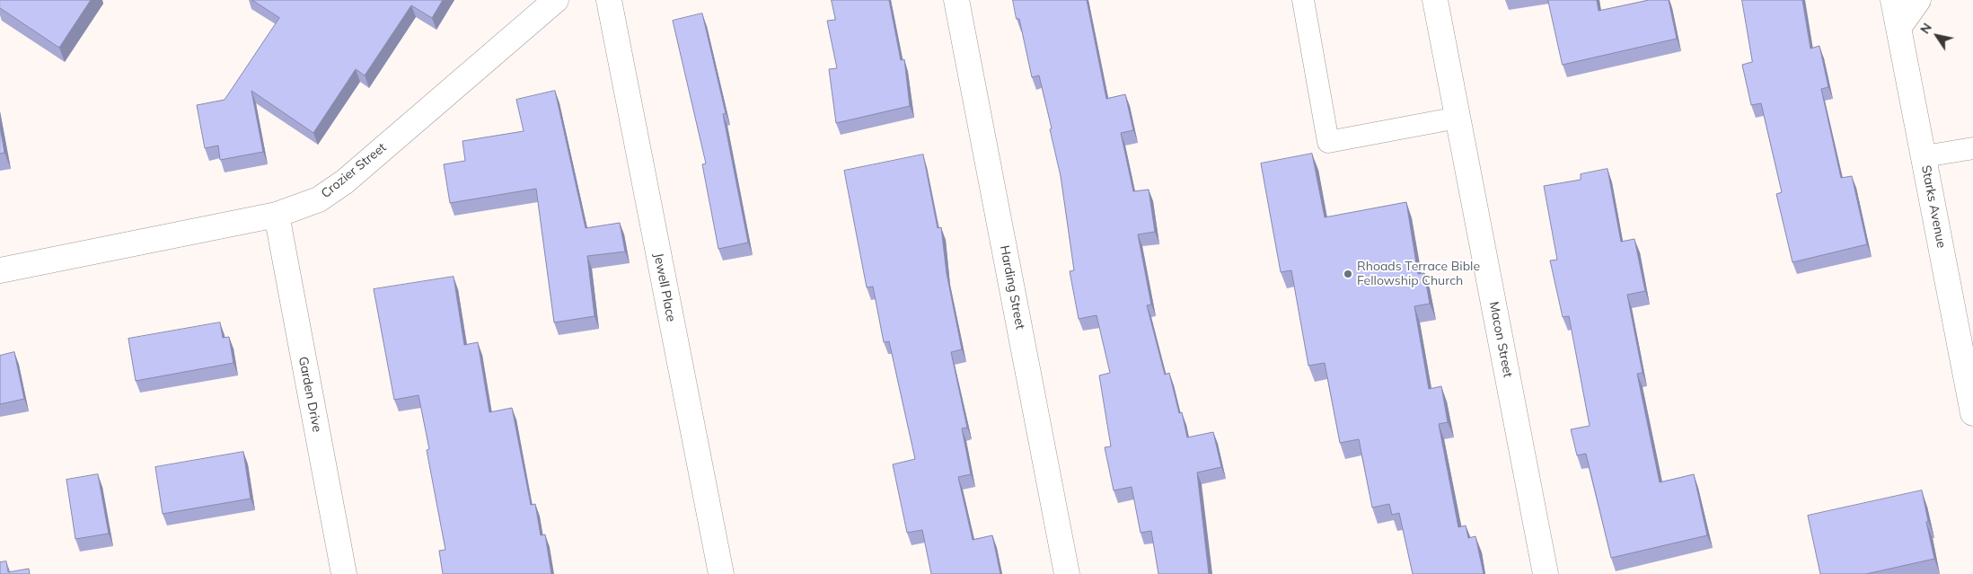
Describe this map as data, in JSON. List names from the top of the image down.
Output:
{
  "streets": {
    "street": [
      "Crozier Street",
      "Starks Avenue",
      "Jewell Place",
      "Harding Street",
      "Macon Street",
      "Garden Drive"
    ]
  },
  "crossings": [
    ["Crozier Street", "Garden Drive"]
  ],
  "places": ["Rhoads Terrace Bible Fellowship Church"],
  "north": "top left"
}
